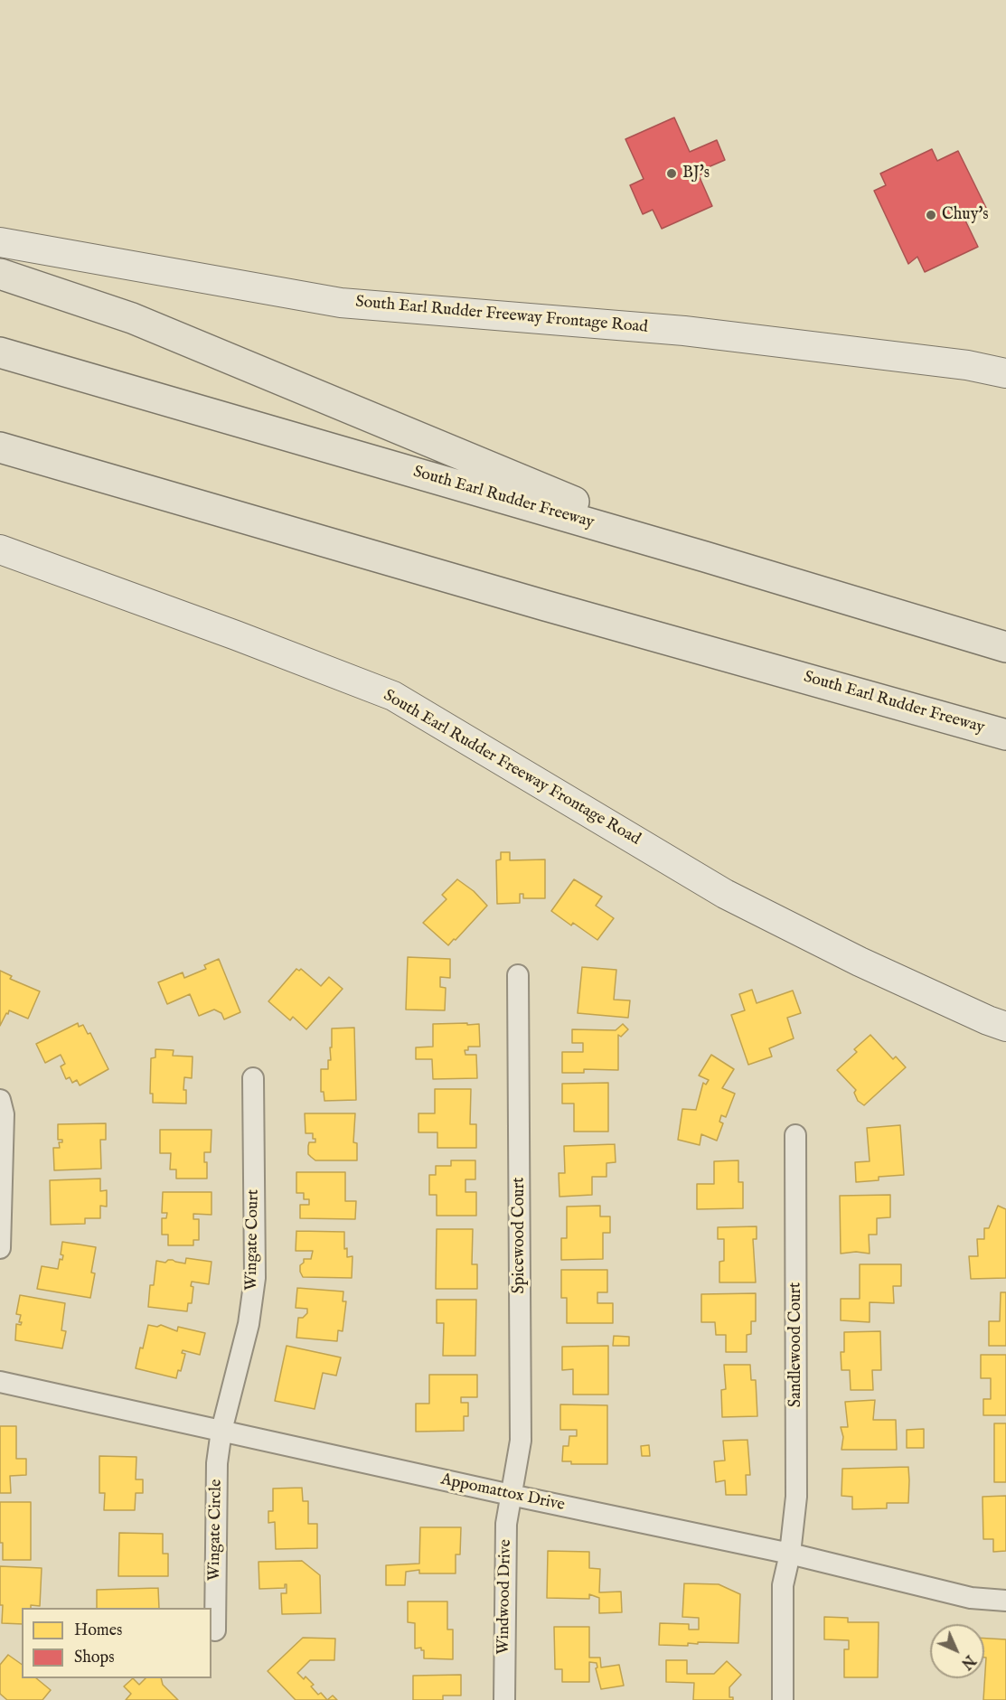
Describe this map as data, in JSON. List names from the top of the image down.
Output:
{
  "streets": {
    "highway": ["South Earl Rudder Freeway"],
    "main road": ["South Earl Rudder Freeway Frontage Road"],
    "street": [
      "Spicewood Court",
      "Wingate Court",
      "Sandlewood Court",
      "Appomattox Drive",
      "Wingate Circle",
      "Windwood Drive"
    ]
  },
  "crossings": [
    ["Spicewood Court", "Appomattox Drive"],
    ["Spicewood Court", "Windwood Drive"],
    ["Wingate Court", "Appomattox Drive"],
    ["Wingate Court", "Wingate Circle"],
    ["Sandlewood Court", "Appomattox Drive"],
    ["Appomattox Drive", "Wingate Circle"],
    ["Appomattox Drive", "Windwood Drive"]
  ],
  "places": ["BJ's", "Chuy's"],
  "legend": ["Homes", "Shops"],
  "north": "bottom right"
}
